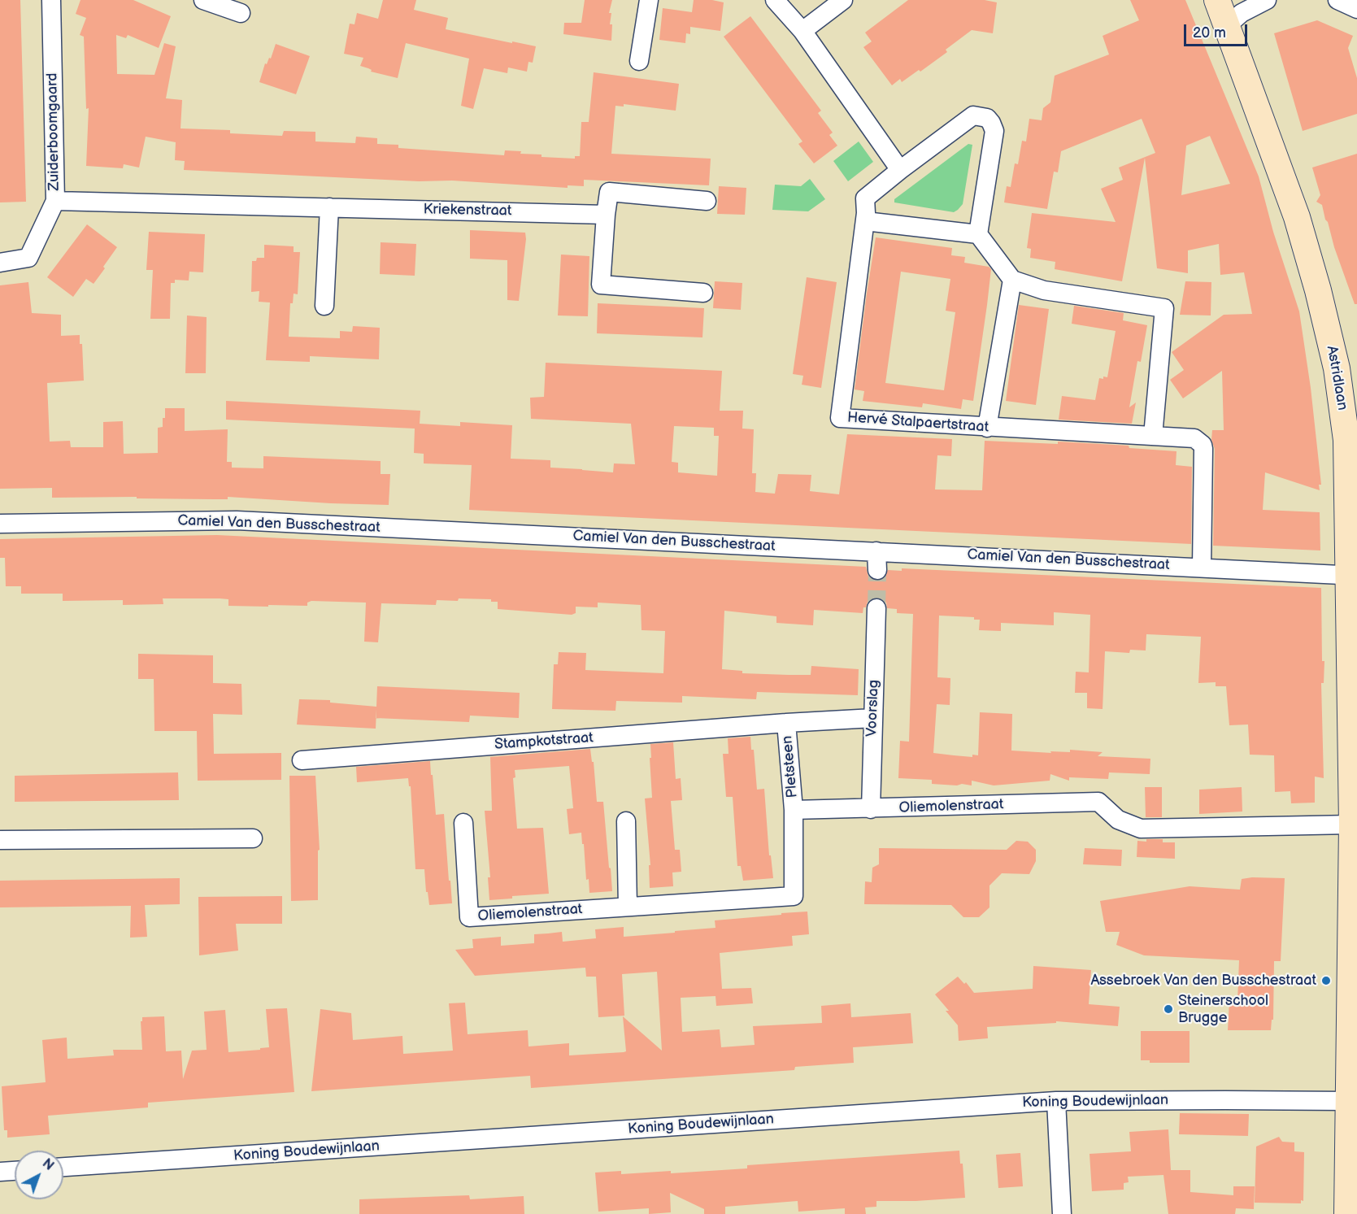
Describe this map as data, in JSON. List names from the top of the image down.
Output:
{
  "streets": {
    "main road": ["Astridlaan"],
    "street": [
      "Zuiderboomgaard",
      "Kriekenstraat",
      "Hervé Stalpaertstraat",
      "Camiel Van den Busschestraat",
      "Voorslag",
      "Stampkotstraat",
      "Pletsteen",
      "Oliemolenstraat",
      "Koning Boudewijnlaan"
    ]
  },
  "crossings": [
    ["Zuiderboomgaard", "Kriekenstraat"],
    ["Astridlaan", "Camiel Van den Busschestraat"],
    ["Astridlaan", "Oliemolenstraat"],
    ["Astridlaan", "Koning Boudewijnlaan"],
    ["Hervé Stalpaertstraat", "Camiel Van den Busschestraat"],
    ["Voorslag", "Pletsteen"],
    ["Voorslag", "Oliemolenstraat"],
    ["Stampkotstraat", "Pletsteen"],
    ["Pletsteen", "Oliemolenstraat"]
  ],
  "places": ["Assebroek Van den Busschestraat", "Steinerschool Brugge"],
  "scale_bar": "20 m",
  "north": "top right"
}
